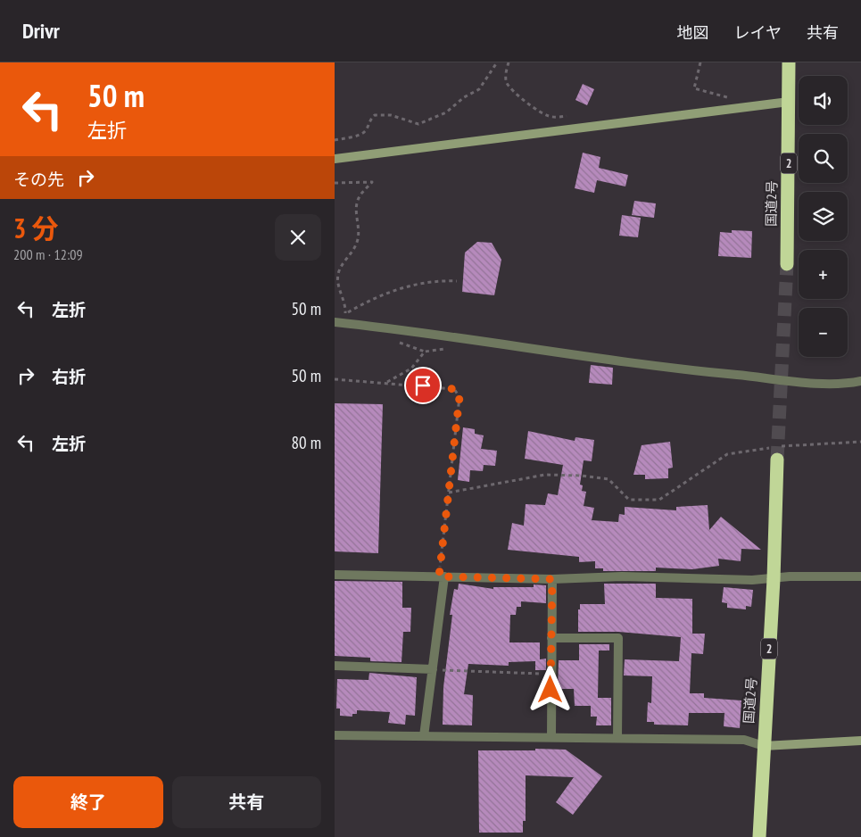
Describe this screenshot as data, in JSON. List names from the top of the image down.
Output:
{
  "streets": {
    "highway": ["2", "国道2号"]
  },
  "page": {
    "header": "Drivr",
    "nav": ["地図", "レイヤ", "共有"],
    "turn": ["50 m", "左折"],
    "map_buttons": ["+", "−"],
    "then": "その先",
    "heading": ["3 分", "200 m · 12:09"],
    "list": [
      {
        "name": "左折",
        "value": "50 m"
      },
      {
        "name": "右折",
        "value": "50 m"
      },
      {
        "name": "左折",
        "value": "80 m"
      }
    ],
    "buttons": ["終了", "共有"]
  }
}
